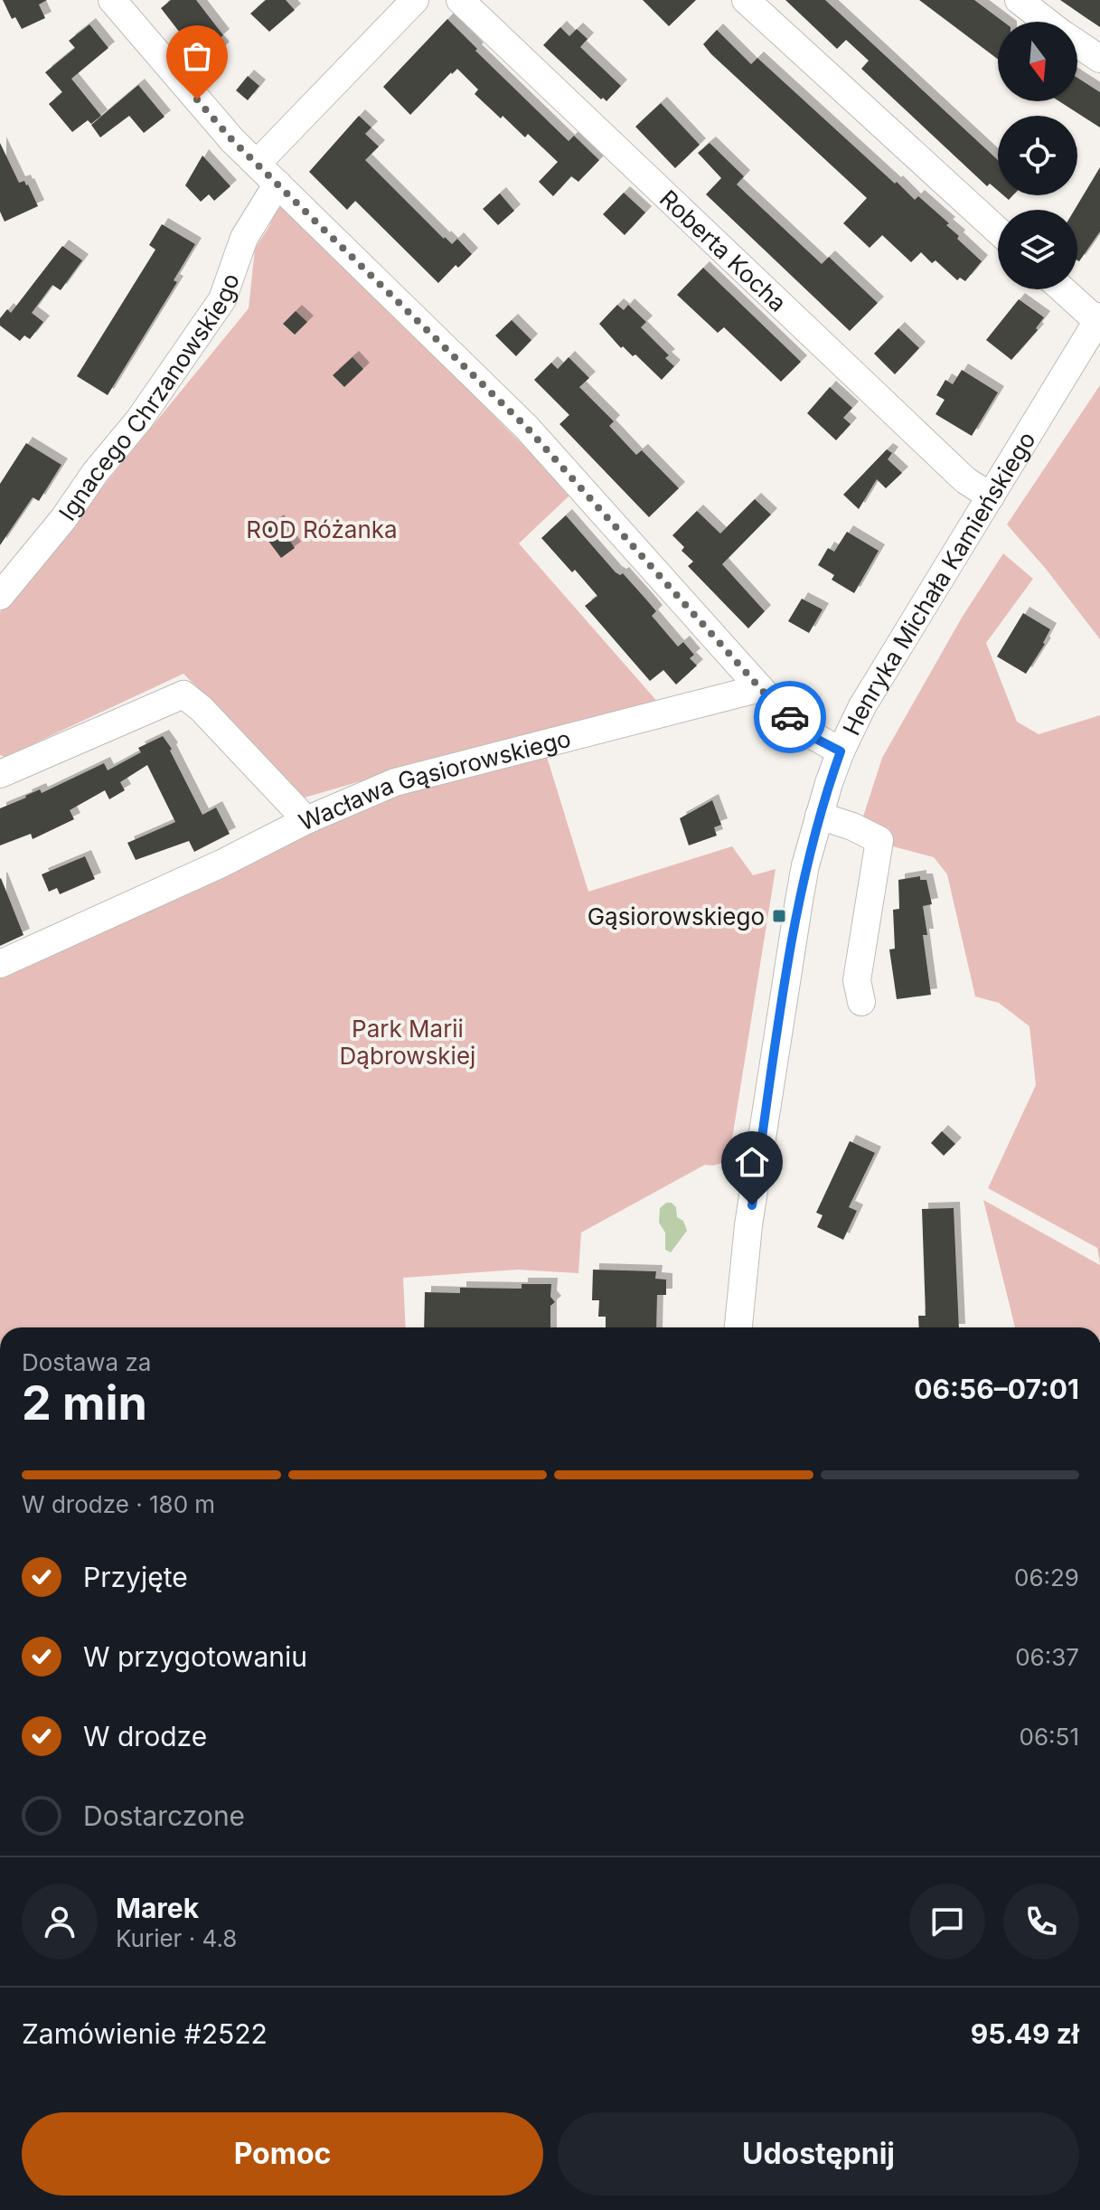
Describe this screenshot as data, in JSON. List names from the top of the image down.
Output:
{
  "streets": {
    "street": [
      "Roberta Kocha",
      "Ignacego Chrzanowskiego",
      "Henryka Michała Kamieńskiego",
      "Wacława Gąsiorowskiego"
    ]
  },
  "crossings": [
    ["Roberta Kocha", "Henryka Michała Kamieńskiego"]
  ],
  "parks": ["ROD Różanka", "Park Marii Dąbrowskiej"],
  "places": {
    "transit": ["Gąsiorowskiego"]
  },
  "north": "bottom",
  "page": {
    "heading": ["2 min", "Dostawa za", "06:56–07:01"],
    "panel": [
      "Marek",
      "Kurier · 4.8",
      "Zamówienie #2522",
      "95.49 zł"
    ],
    "bar": "W drodze · 180 m",
    "list": [
      ["Przyjęte", "06:29"],
      ["W przygotowaniu", "06:37"],
      ["W drodze", "06:51"],
      "Dostarczone"
    ],
    "buttons": ["Pomoc", "Udostępnij"]
  }
}
